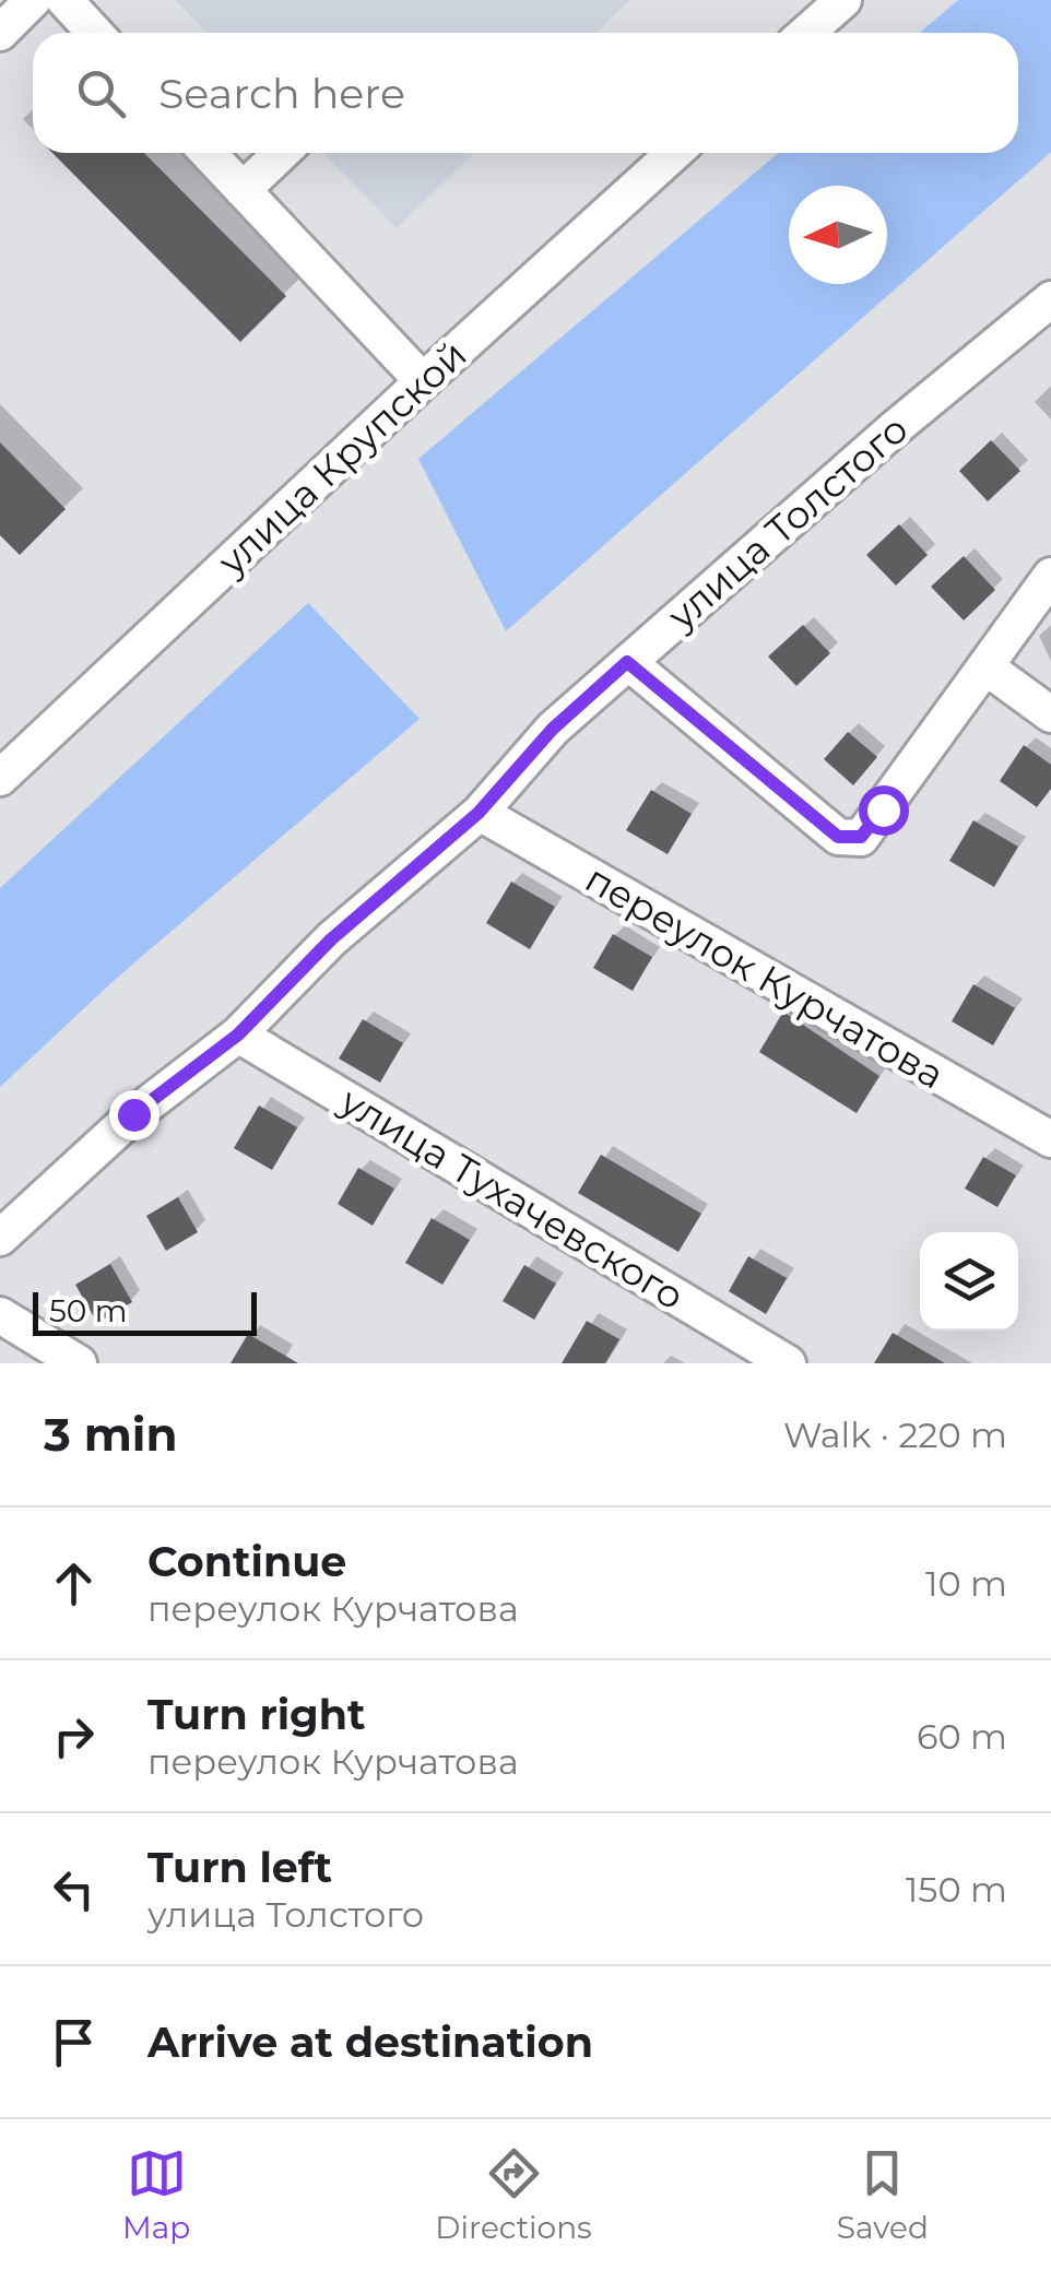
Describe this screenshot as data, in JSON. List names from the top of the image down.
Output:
{
  "streets": {
    "street": [
      "улица Крупской",
      "улица Толстого",
      "переулок Курчатова",
      "улица Тухачевского"
    ]
  },
  "crossings": [
    ["улица Толстого", "переулок Курчатова"],
    ["улица Толстого", "улица Тухачевского"]
  ],
  "scale_bar": "50 m",
  "north": "left",
  "page": {
    "search": "Search here",
    "scale": "50 m",
    "heading": ["3 min", "Walk · 220 m"],
    "list": [
      ["Continue", "переулок Курчатова", "10 m"],
      ["Turn right", "переулок Курчатова", "60 m"],
      ["Turn left", "улица Толстого", "150 m"],
      "Arrive at destination"
    ],
    "nav": ["Map", "Directions", "Saved"]
  }
}
